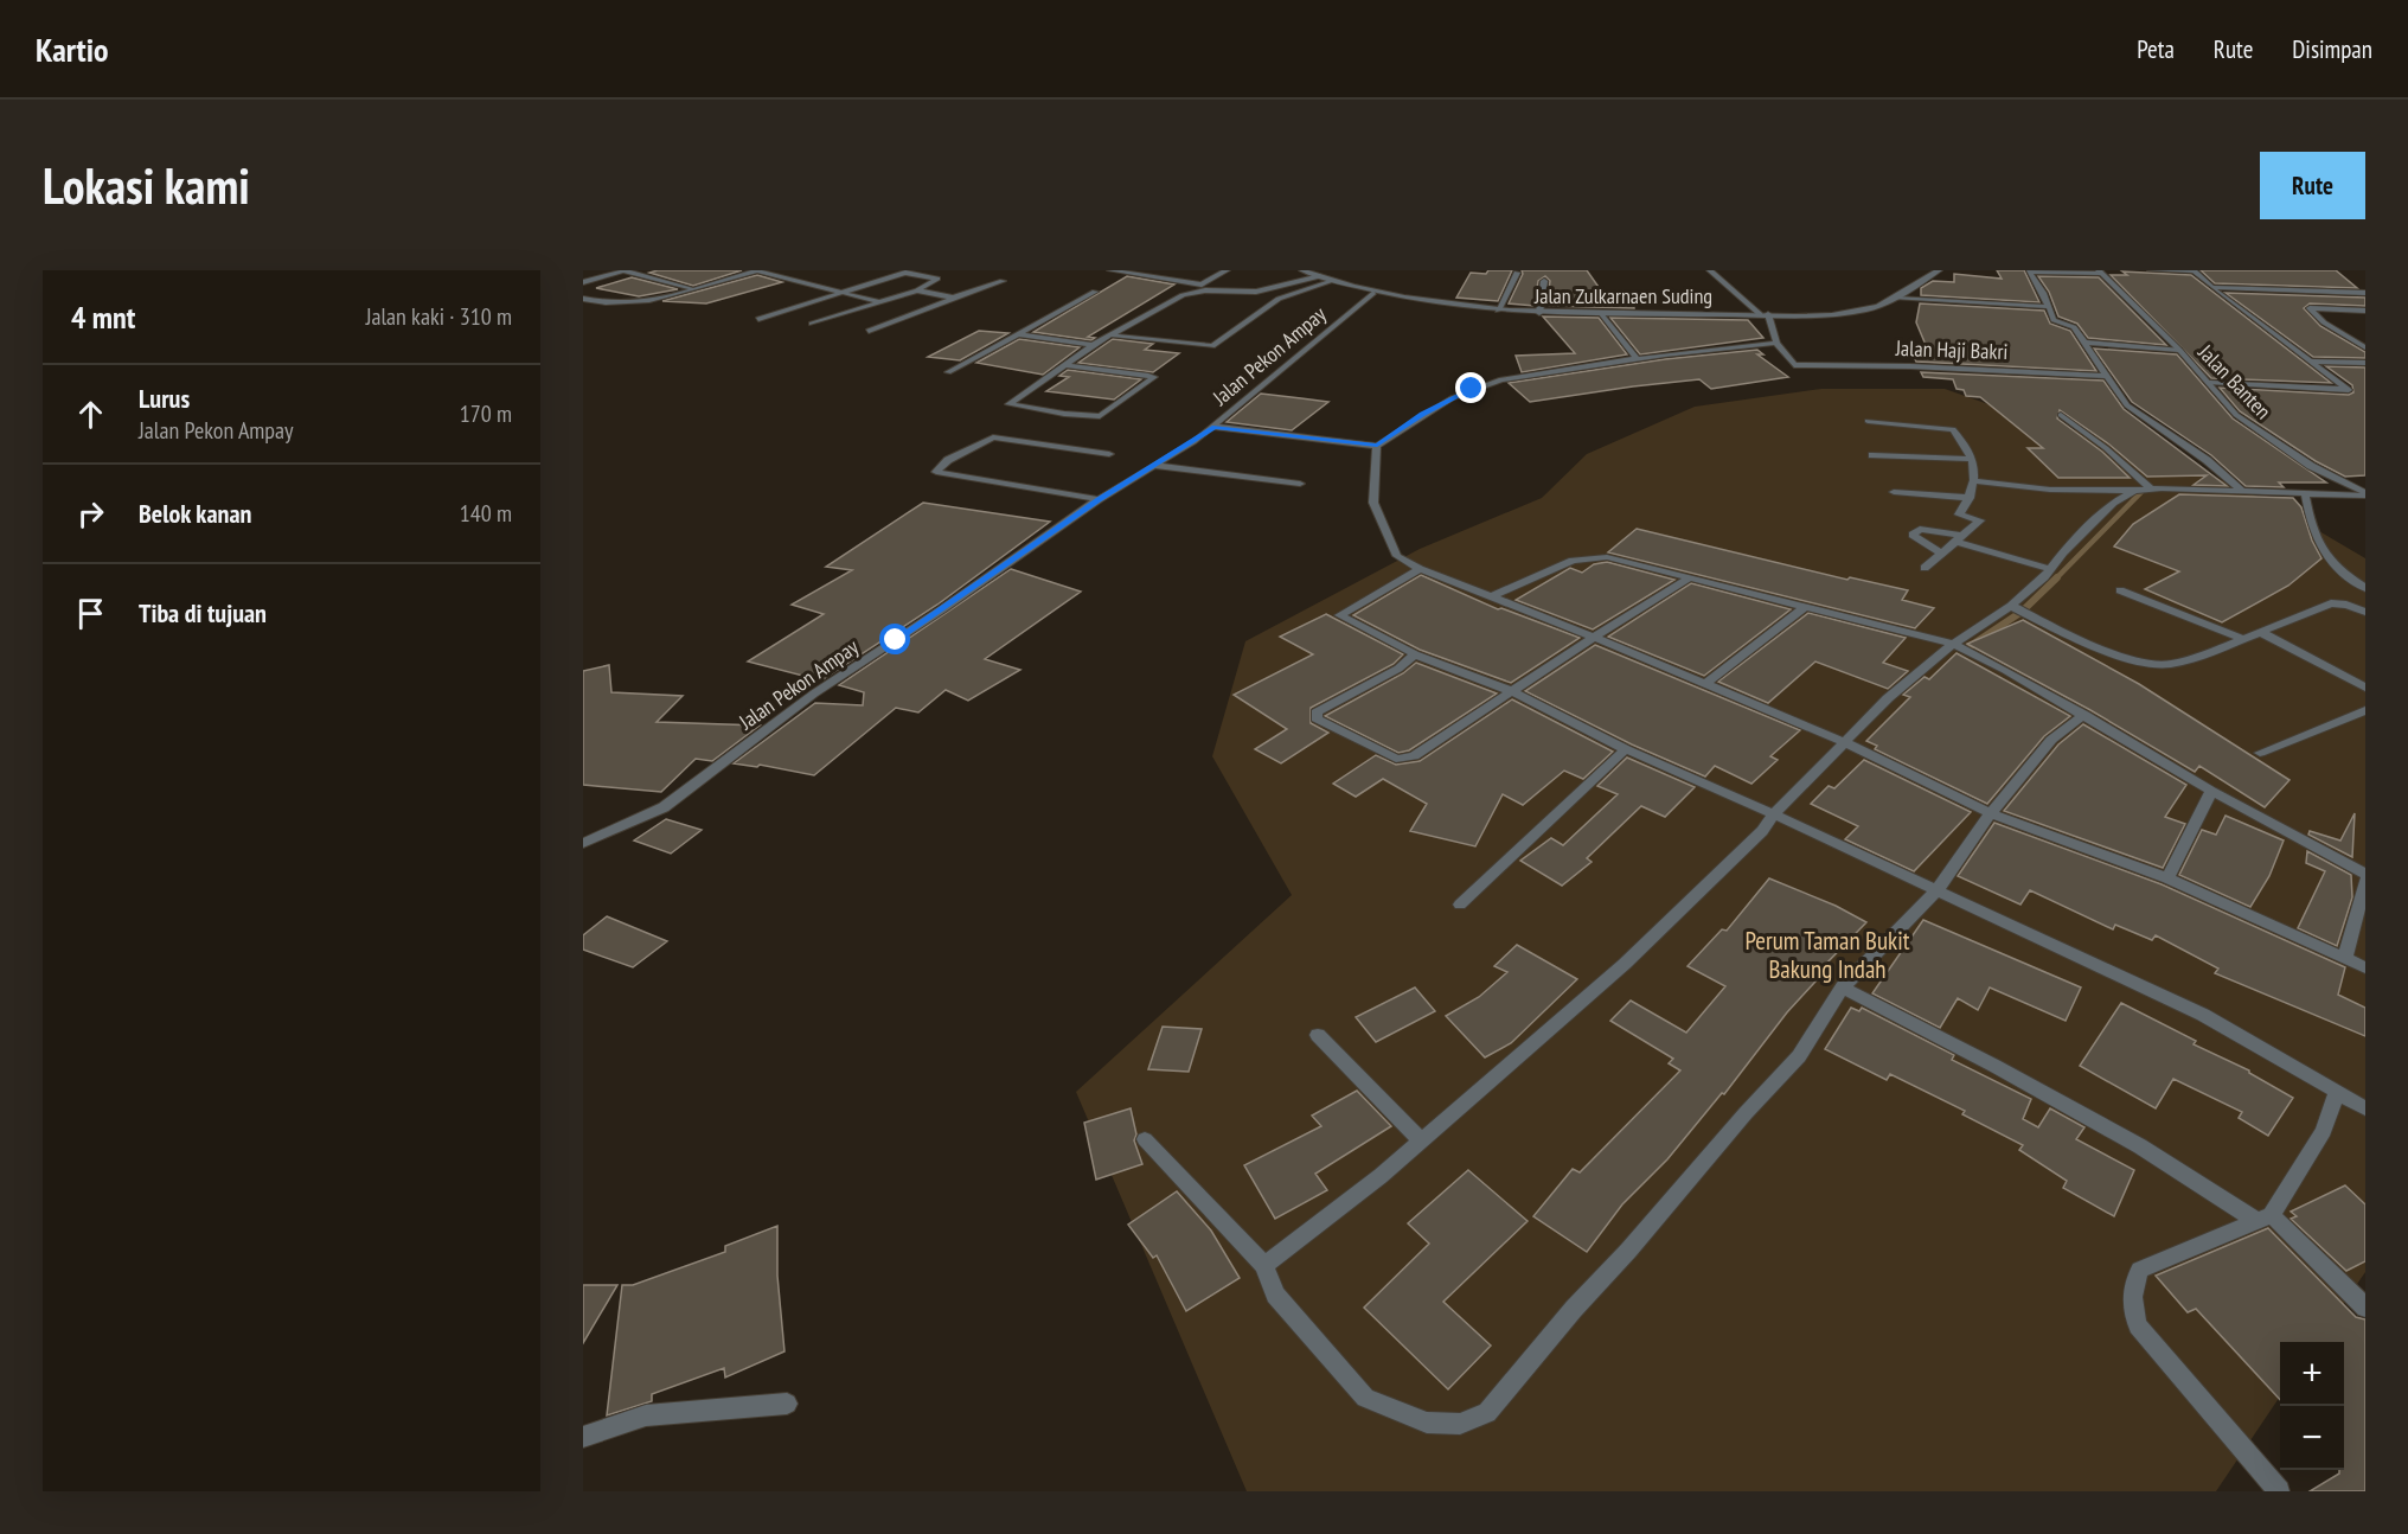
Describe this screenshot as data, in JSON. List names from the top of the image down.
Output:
{
  "streets": {
    "street": [
      "Jalan Zulkarnaen Suding",
      "Jalan Haji Bakri",
      "Jalan Pekon Ampay",
      "Jalan Banten"
    ]
  },
  "crossings": [
    ["Jalan Zulkarnaen Suding", "Jalan Pekon Ampay"]
  ],
  "parks": ["Perum Taman Bukit Bakung Indah"],
  "page": {
    "header": "Kartio",
    "nav": ["Peta", "Rute", "Disimpan"],
    "buttons": "Rute",
    "title": "Lokasi kami",
    "heading": ["4 mnt", "Jalan kaki · 310 m"],
    "list": [
      ["Lurus", "Jalan Pekon Ampay", "170 m"],
      ["Belok kanan", "140 m"],
      "Tiba di tujuan"
    ],
    "map_buttons": ["+", "−"]
  }
}
